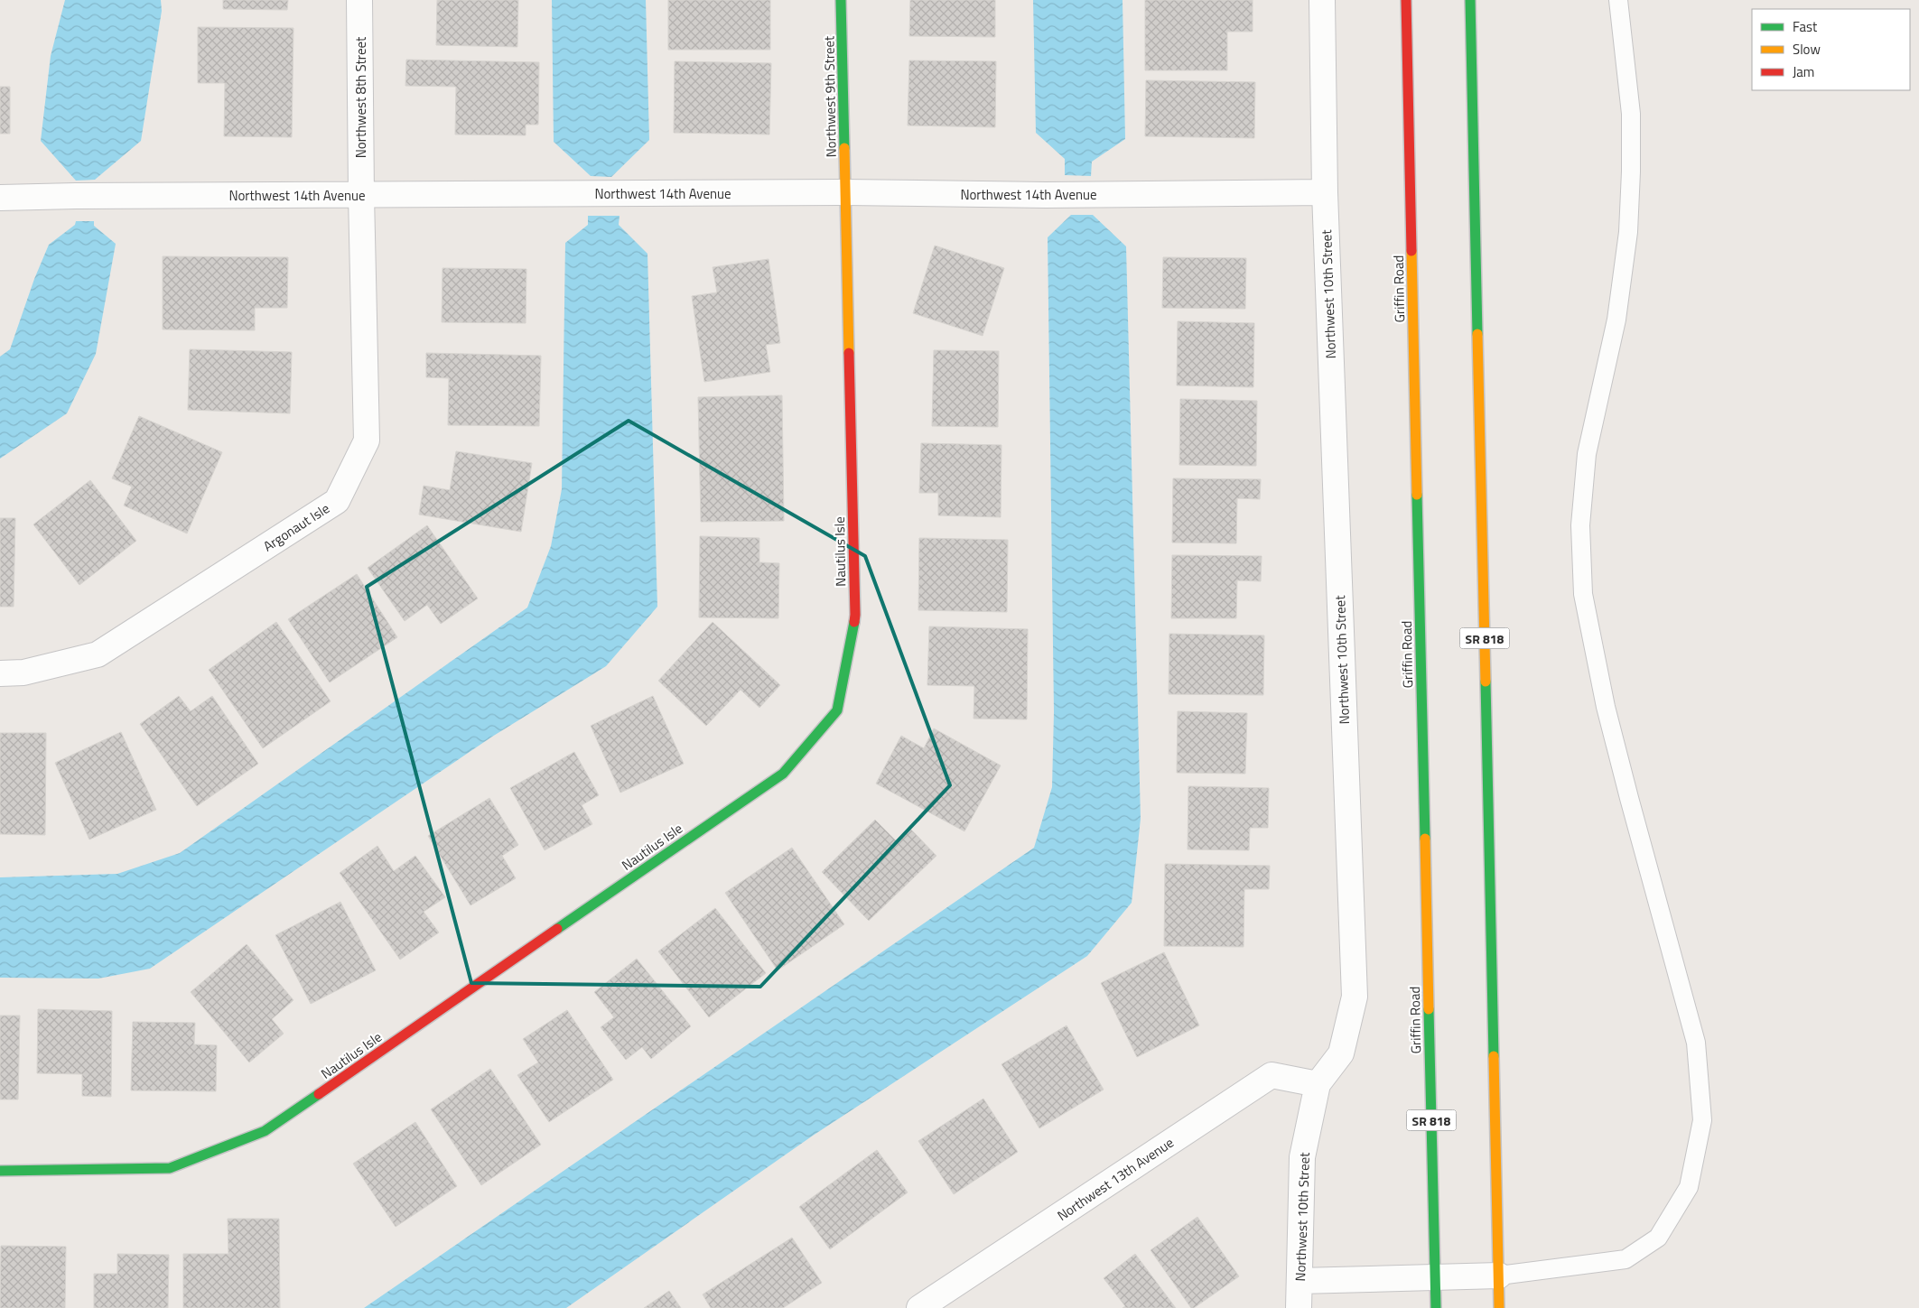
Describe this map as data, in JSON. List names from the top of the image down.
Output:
{
  "streets": {
    "main road": [
      "Northwest 9th Street",
      "Griffin Road",
      "Nautilus Isle",
      "SR 818"
    ],
    "street": [
      "Northwest 8th Street",
      "Northwest 14th Avenue",
      "Northwest 10th Street",
      "Argonaut Isle",
      "Northwest 13th Avenue"
    ]
  },
  "crossings": [
    ["Northwest 9th Street", "Northwest 14th Avenue"],
    ["Northwest 9th Street", "Nautilus Isle"],
    ["Northwest 8th Street", "Northwest 14th Avenue"],
    ["Northwest 8th Street", "Argonaut Isle"],
    ["Northwest 14th Avenue", "Northwest 10th Street"],
    ["Northwest 14th Avenue", "Argonaut Isle"],
    ["Northwest 14th Avenue", "Nautilus Isle"],
    ["Northwest 10th Street", "Northwest 13th Avenue"]
  ],
  "legend": ["Fast", "Slow", "Jam"]
}
